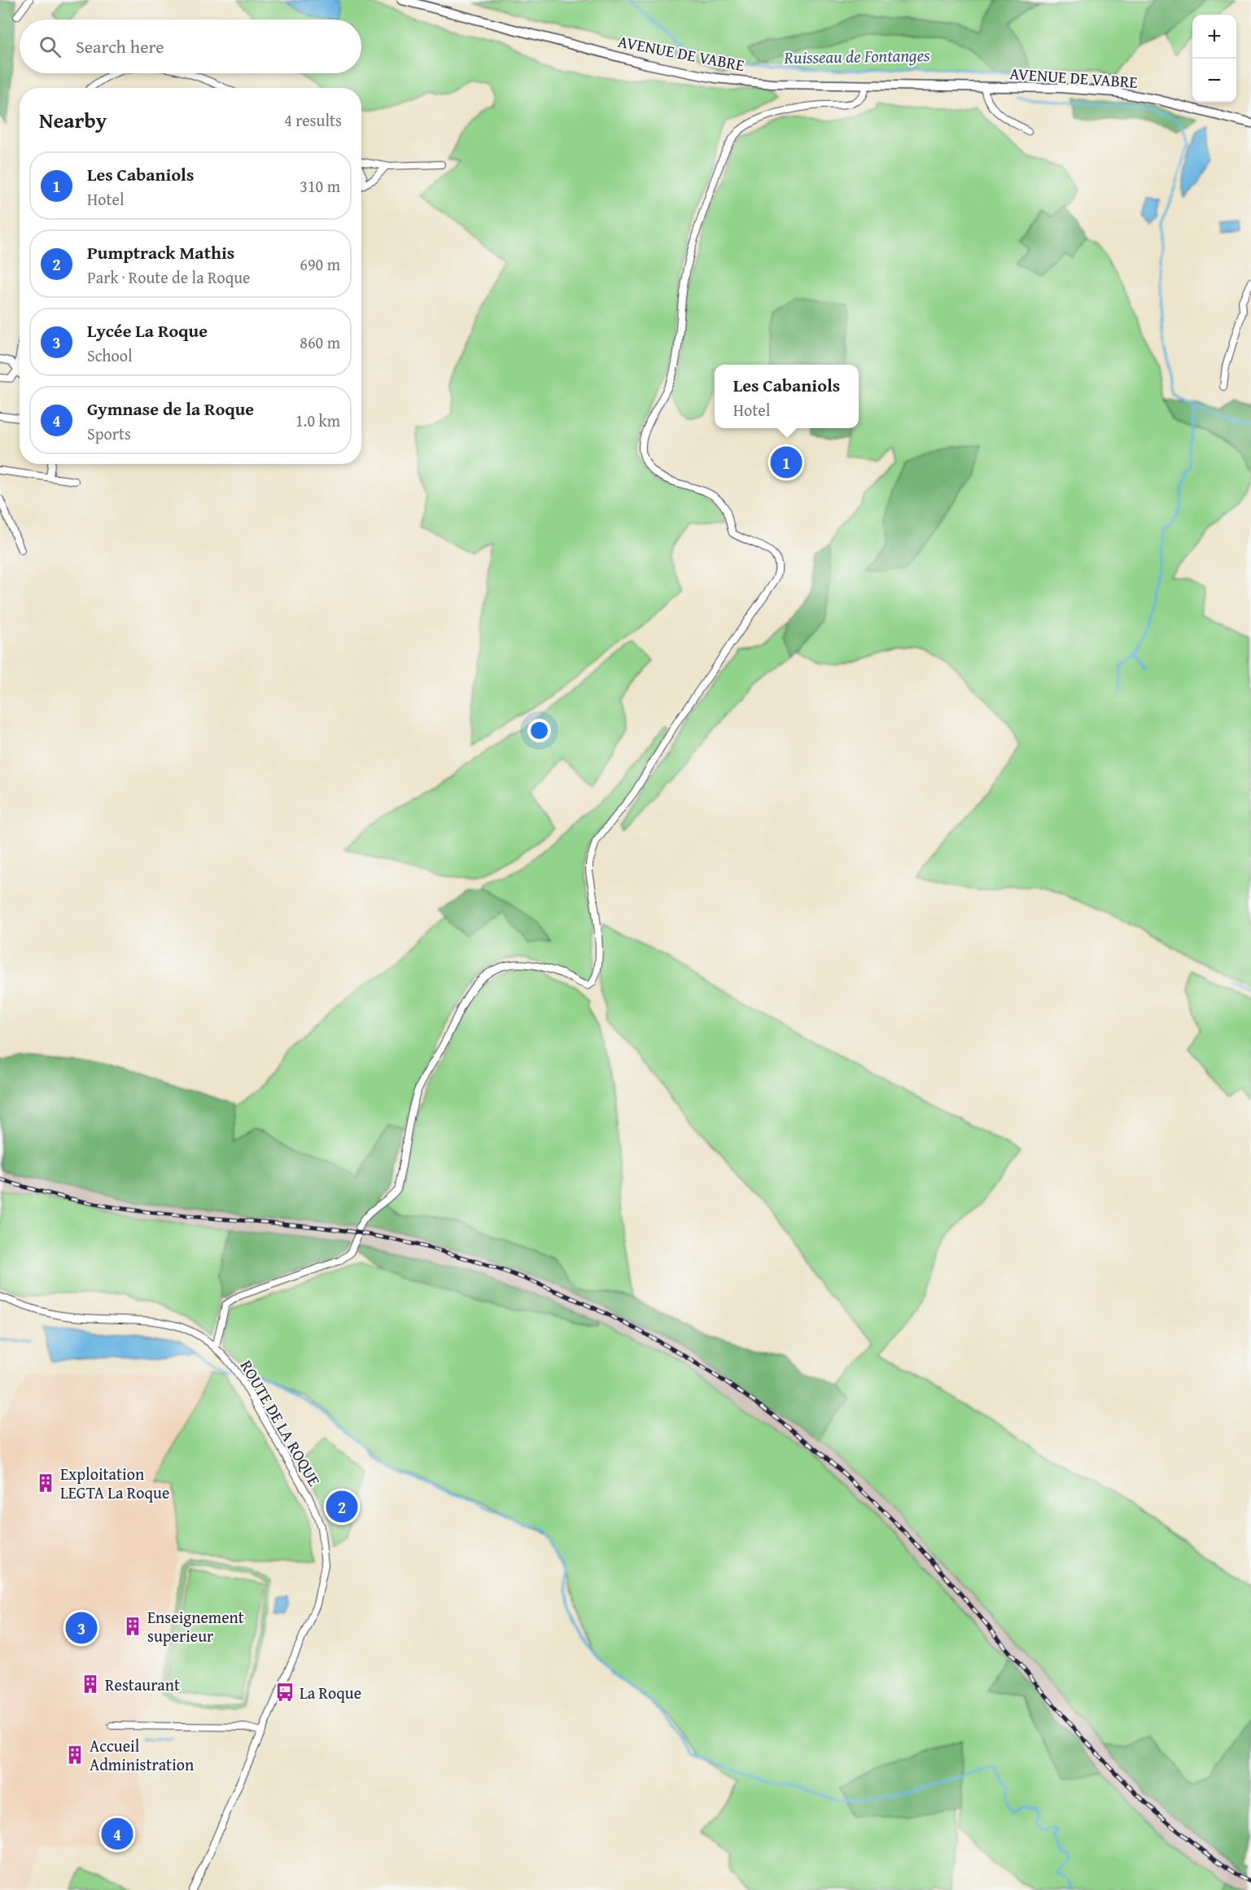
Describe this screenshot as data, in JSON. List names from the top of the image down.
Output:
{
  "streets": {
    "main road": ["AVENUE DE VABRE"],
    "street": ["ROUTE DE LA ROQUE"]
  },
  "water": ["Ruisseau de Fontanges"],
  "places": {
    "building": [
      "Exploitation LEGTA La Roque",
      "Enseignement superieur",
      "Restaurant",
      "Accueil Administration"
    ],
    "bus stop": ["La Roque"]
  },
  "page": {
    "map_buttons": ["+", "−"],
    "search": "Search here",
    "heading": ["Nearby", "4 results"],
    "list": [
      {
        "mark": "1",
        "name": "Les Cabaniols",
        "note": "Hotel",
        "value": "310 m"
      },
      {
        "mark": "2",
        "name": "Pumptrack Mathis",
        "note": "Park · Route de la Roque",
        "value": "690 m"
      },
      {
        "mark": "3",
        "name": "Lycée La Roque",
        "note": "School",
        "value": "860 m"
      },
      {
        "mark": "4",
        "name": "Gymnase de la Roque",
        "note": "Sports",
        "value": "1.0 km"
      }
    ],
    "popup": ["Les Cabaniols", "Hotel"],
    "pins": [
      "1",
      "2",
      "3",
      "4"
    ]
  }
}
